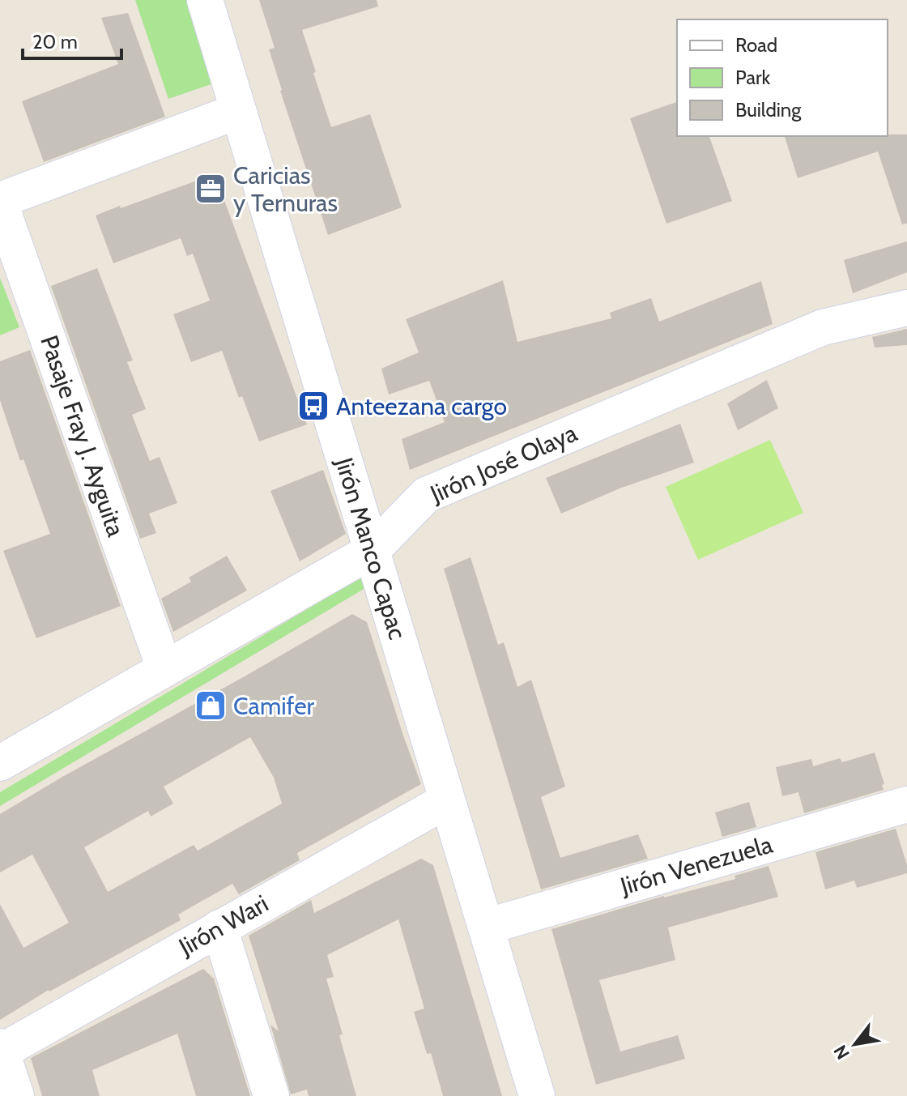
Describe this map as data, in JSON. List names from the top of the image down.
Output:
{
  "streets": {
    "street": [
      "Pasaje Fray J. Ayguita",
      "Jirón José Olaya",
      "Jirón Manco Capac",
      "Jirón Venezuela",
      "Jirón Wari"
    ]
  },
  "crossings": [
    ["Pasaje Fray J. Ayguita", "Jirón José Olaya"],
    ["Jirón José Olaya", "Jirón Manco Capac"],
    ["Jirón Manco Capac", "Jirón Venezuela"],
    ["Jirón Manco Capac", "Jirón Wari"]
  ],
  "places": {
    "office": ["Caricias y Ternuras"],
    "bus stop": ["Anteezana cargo"],
    "shop": ["Camifer"]
  },
  "legend": ["Road", "Park", "Building"],
  "scale_bar": "20 m",
  "north": "bottom left"
}
